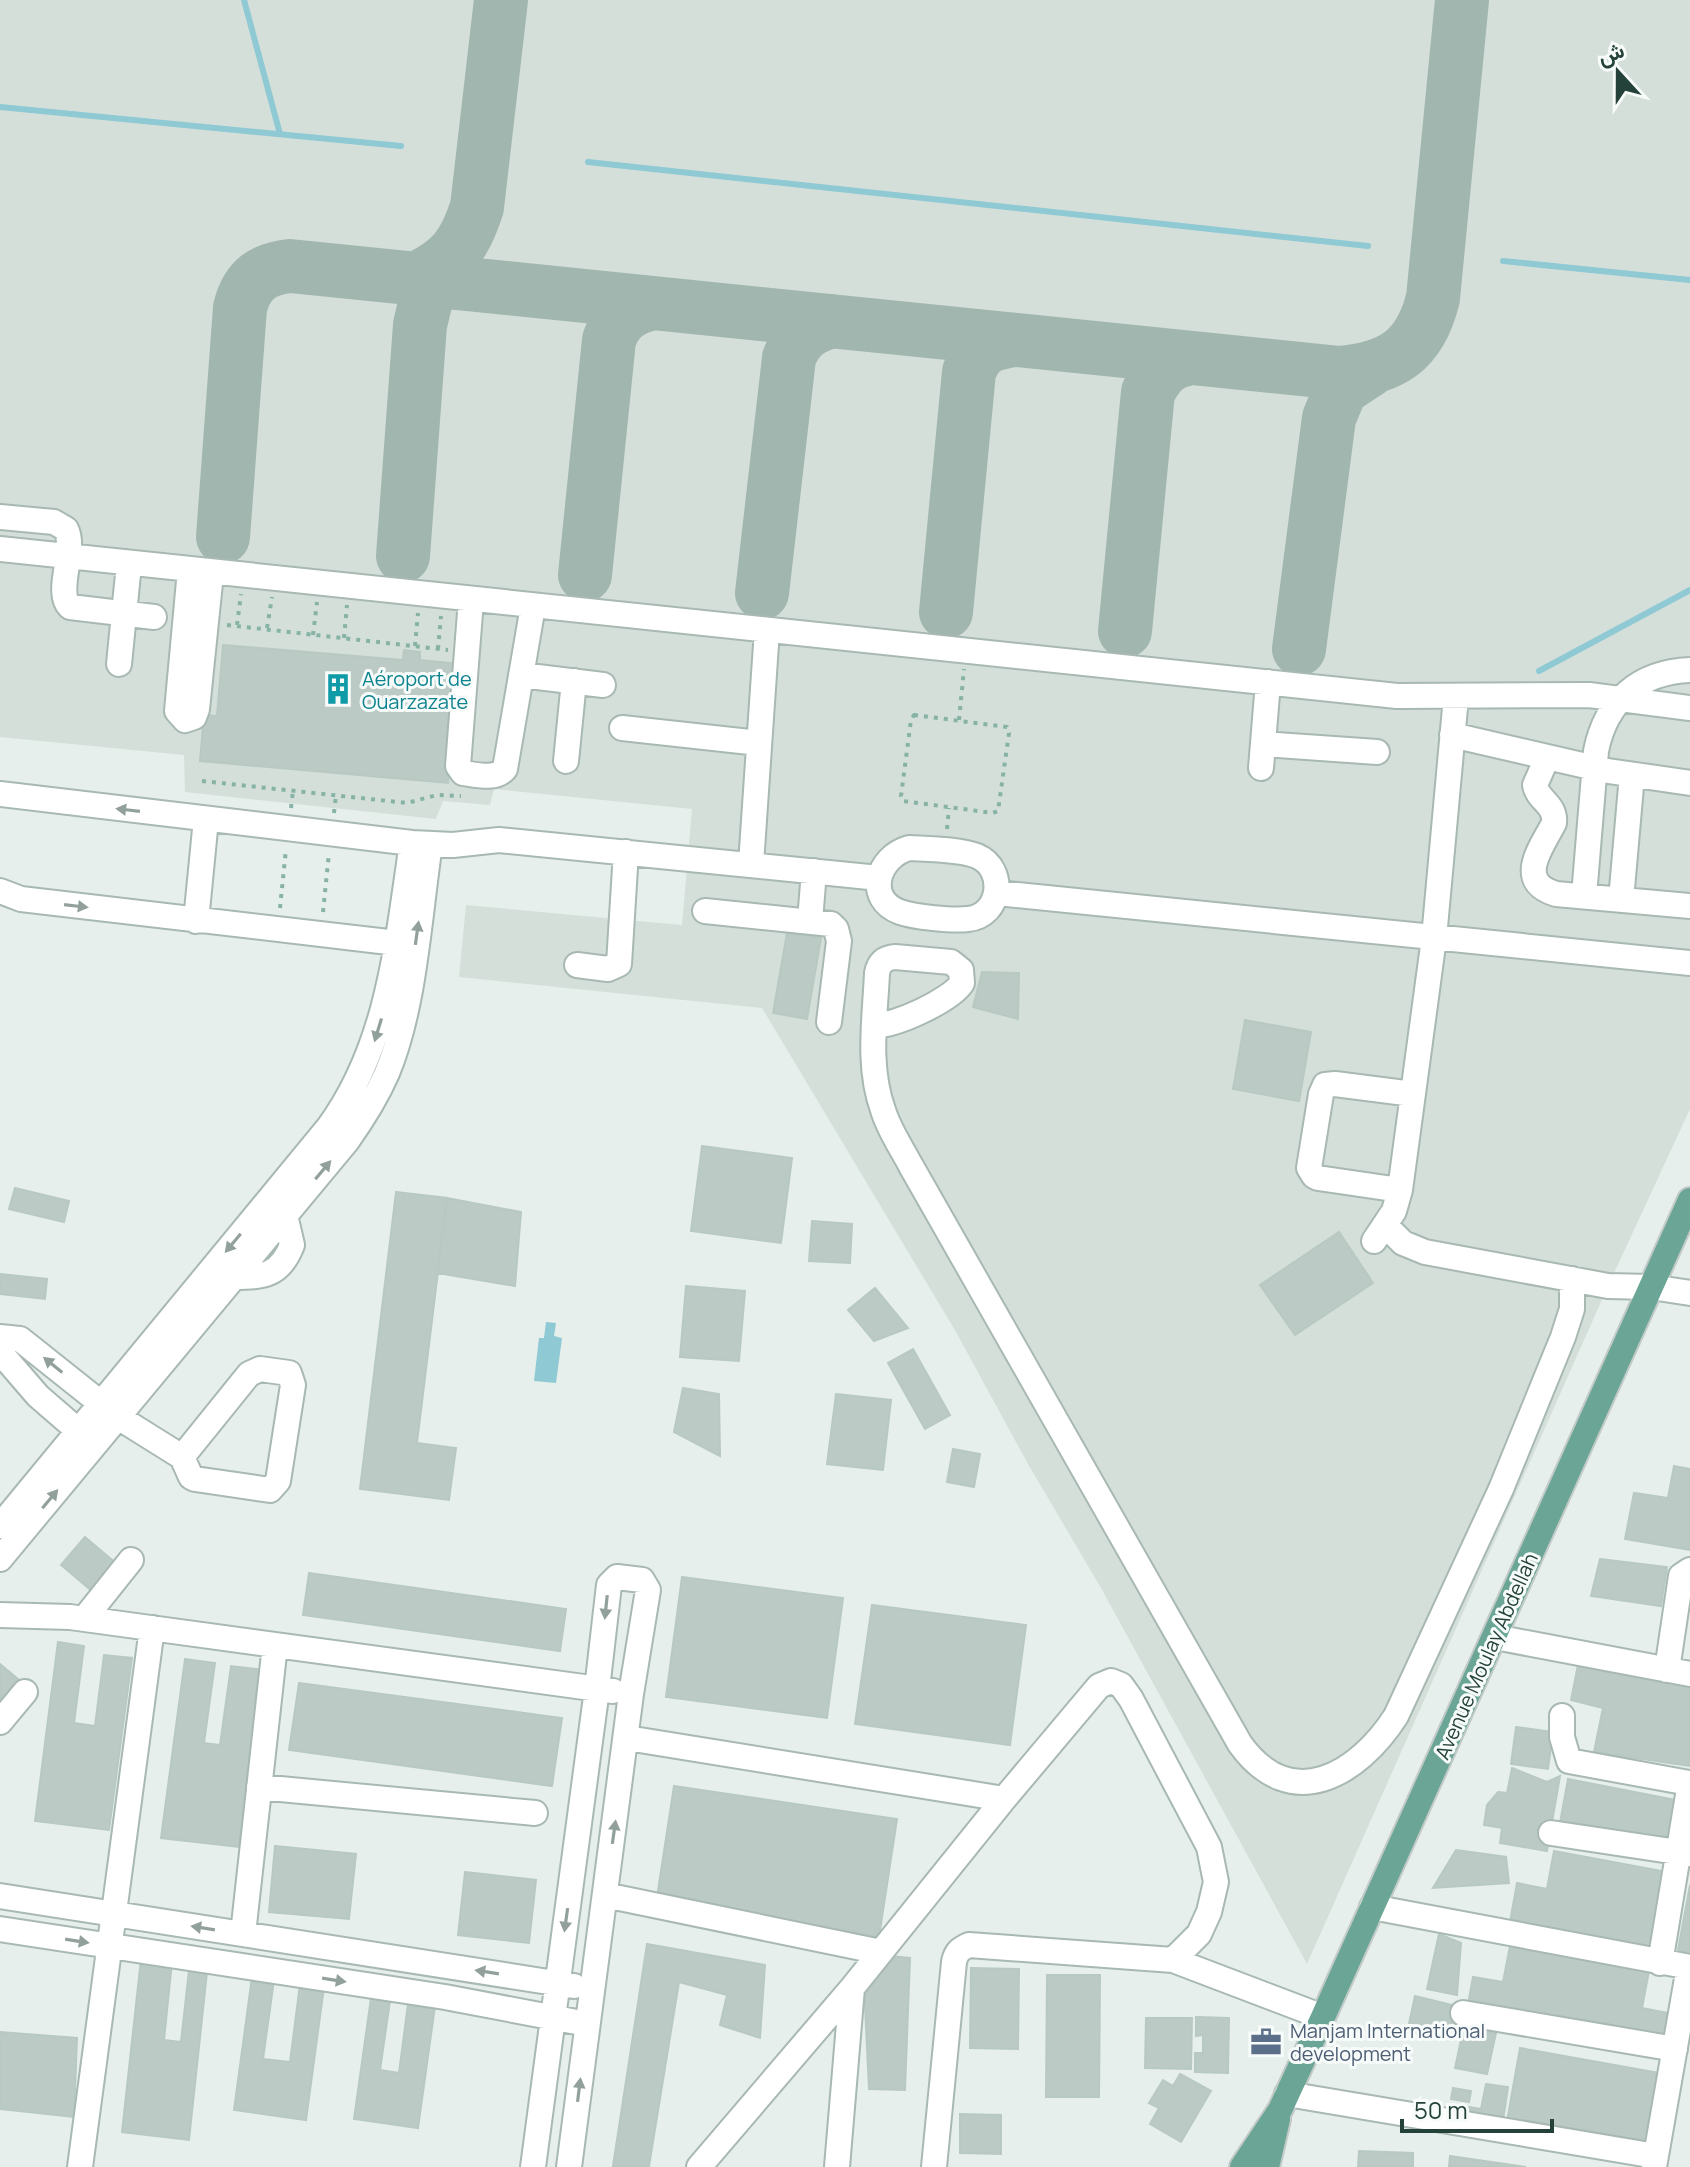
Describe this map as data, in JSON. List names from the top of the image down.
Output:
{
  "streets": {
    "main road": ["Avenue Moulay Abdellah"]
  },
  "places": {
    "building": ["Aéroport de Ouarzazate"],
    "office": ["Manjam International development"]
  },
  "scale_bar": "50 m",
  "north": "top"
}
